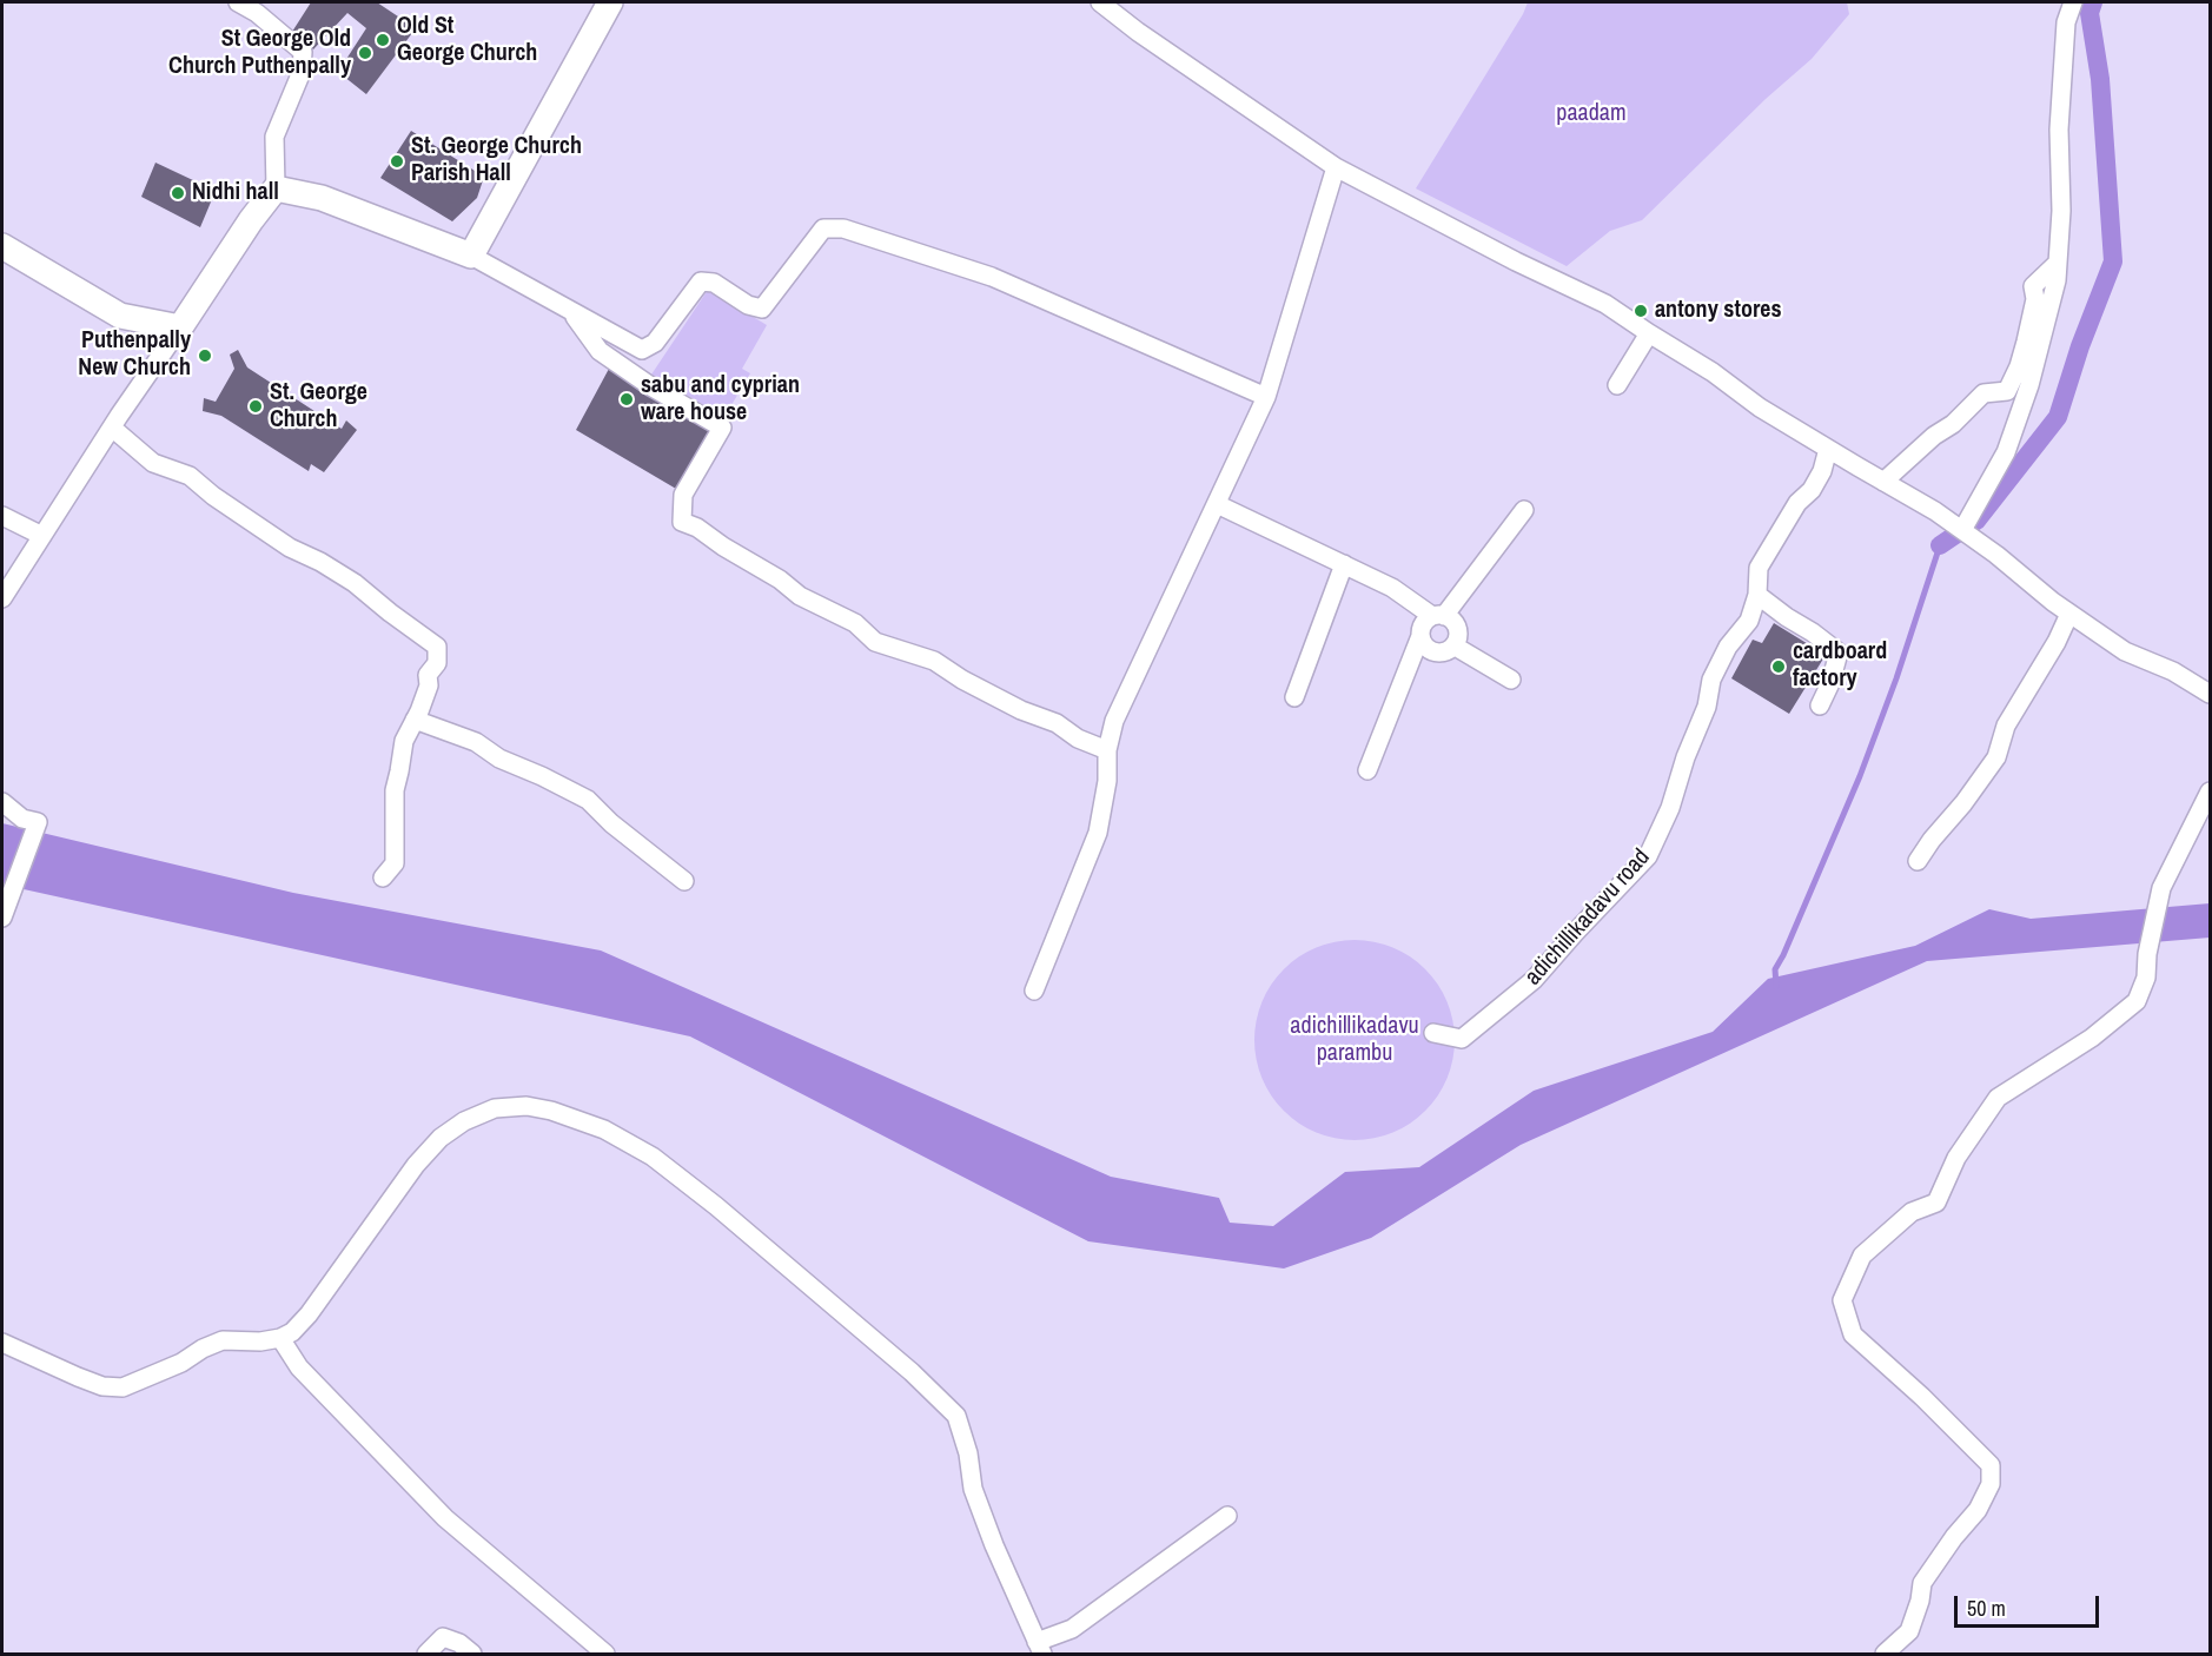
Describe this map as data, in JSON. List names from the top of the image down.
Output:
{
  "streets": {
    "street": ["adichillikadavu road"]
  },
  "parks": ["paadam", "adichillikadavu parambu"],
  "places": [
    "Old St George Church",
    "St George Old Church Puthenpally",
    "St. George Church Parish Hall",
    "Nidhi hall",
    "antony stores",
    "Puthenpally New Church",
    "sabu and cyprian ware house",
    "St. George Church",
    "cardboard factory"
  ],
  "scale_bar": "50 m"
}
